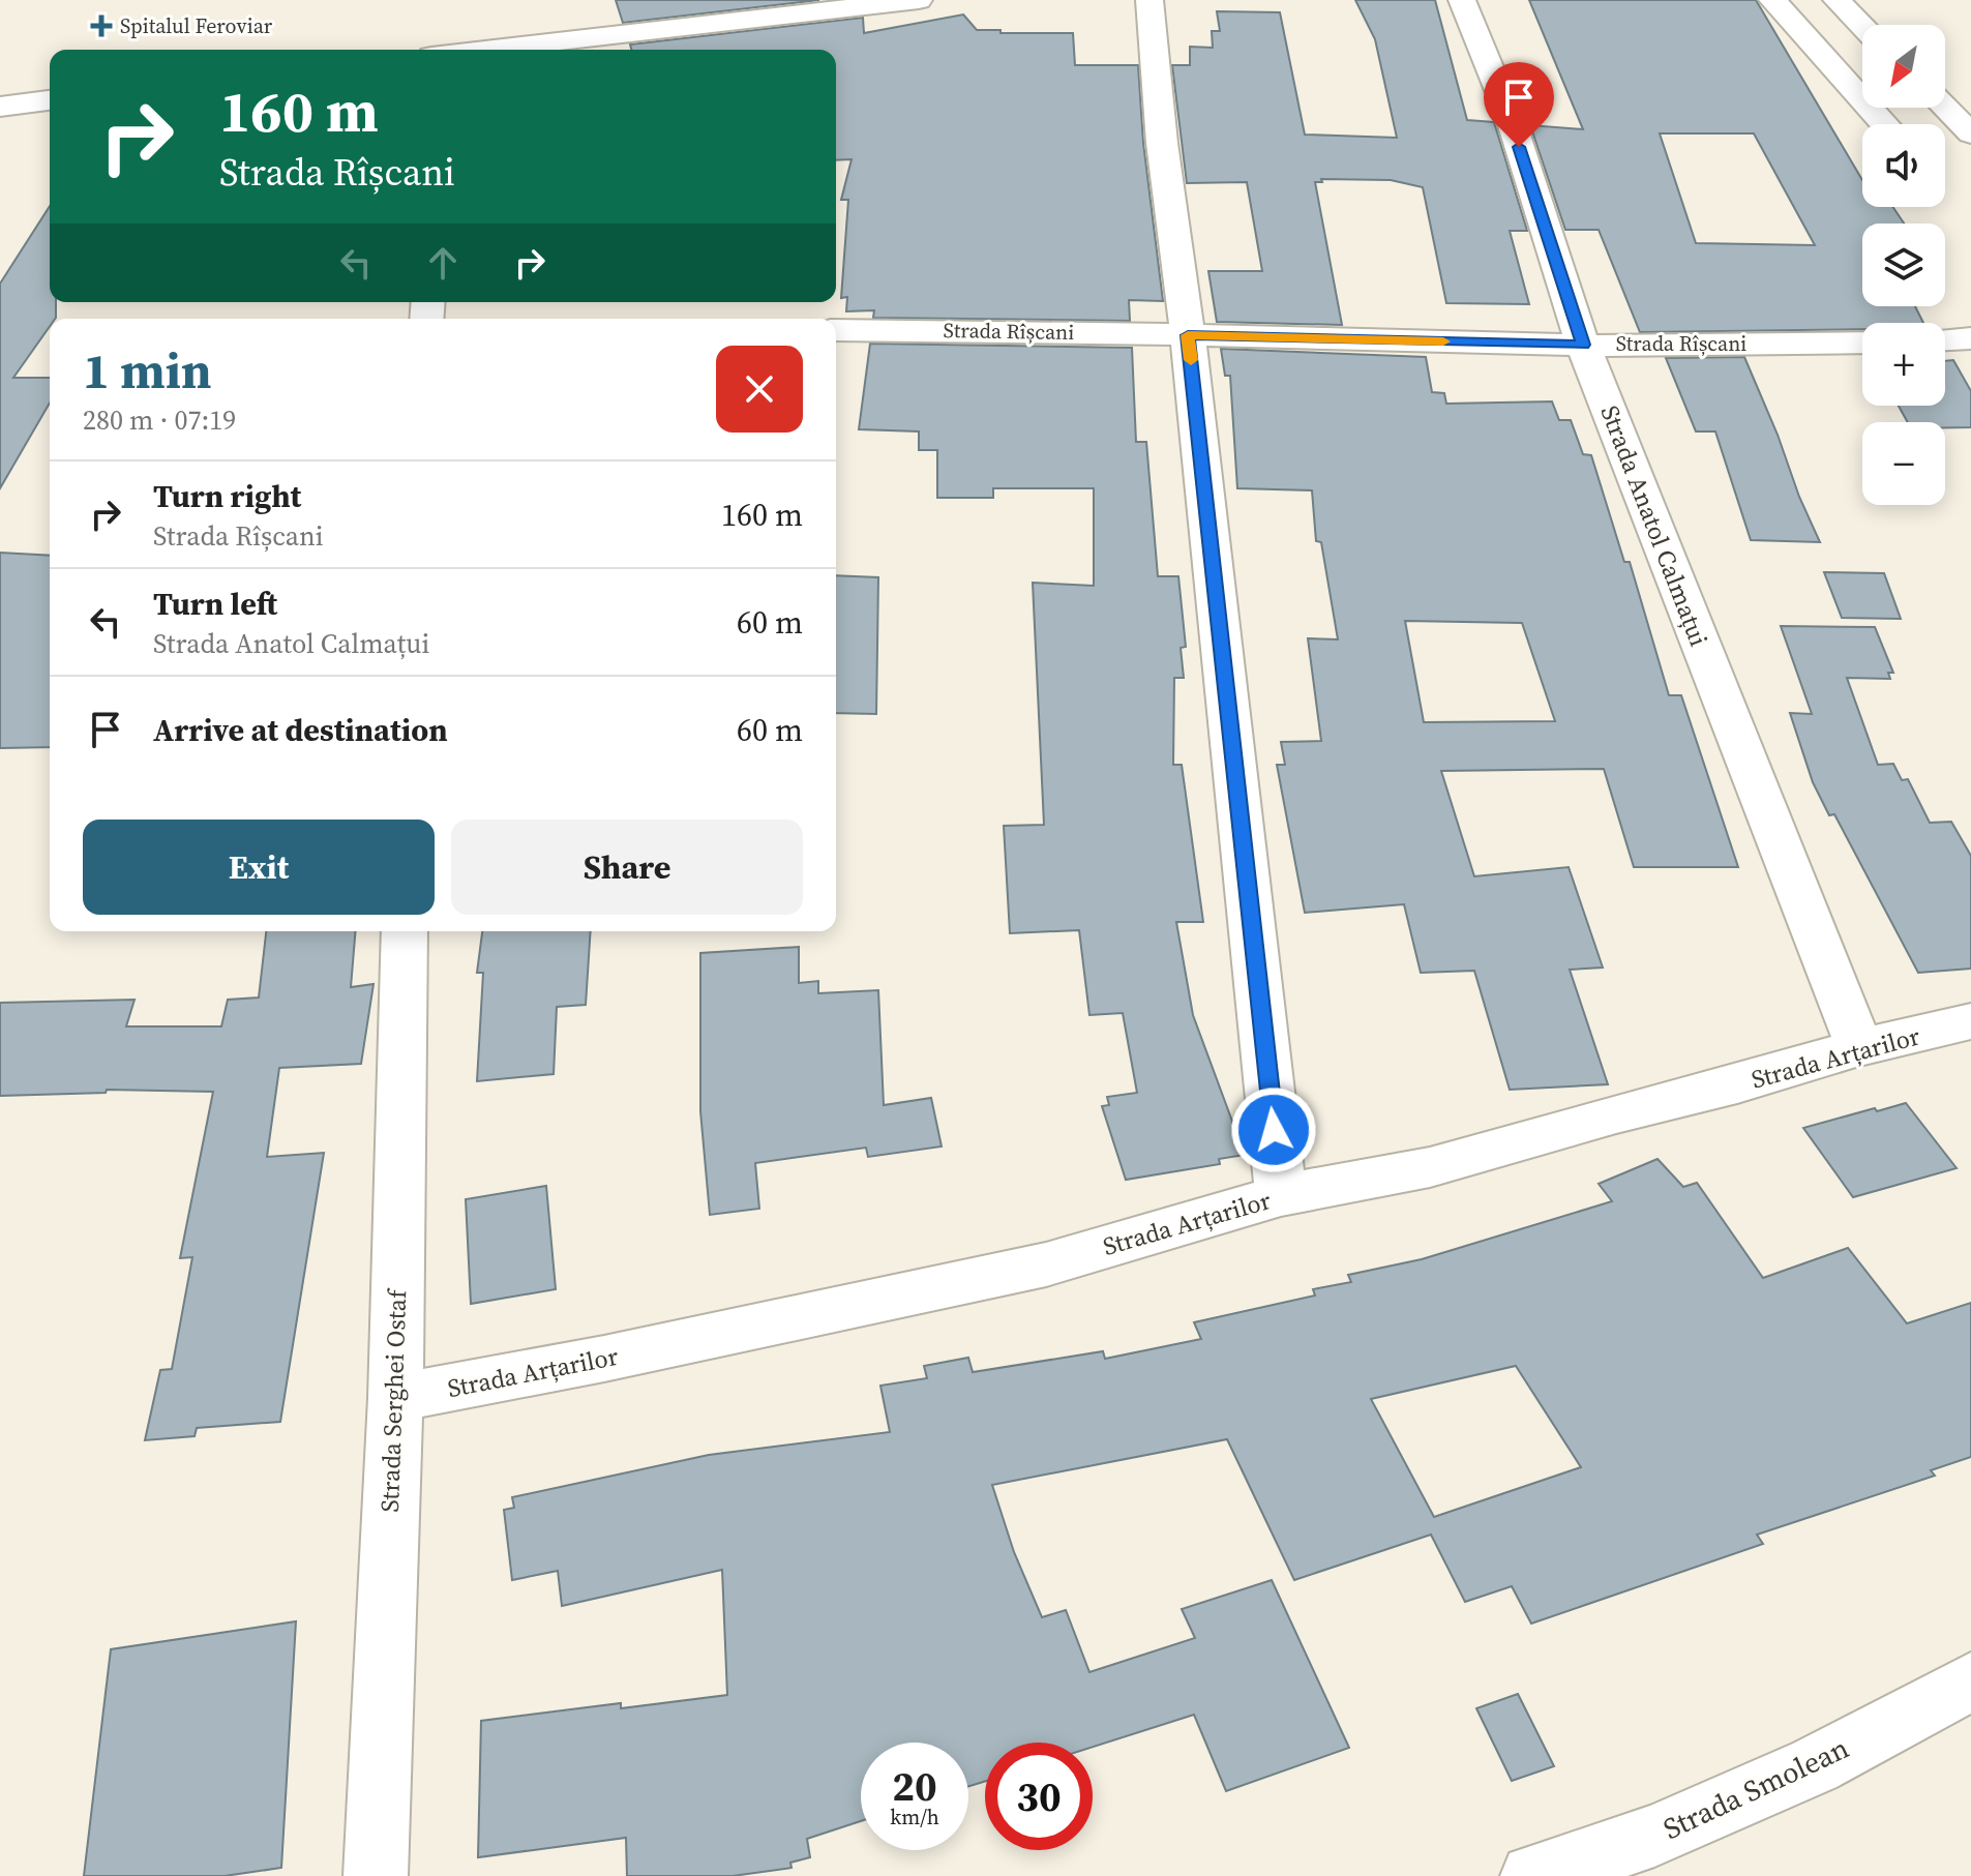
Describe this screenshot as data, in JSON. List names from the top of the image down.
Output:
{
  "streets": {
    "street": [
      "Strada Rîșcani",
      "Strada Anatol Calmațui",
      "Strada Arțarilor",
      "Strada Serghei Ostaf",
      "Strada Smolean"
    ]
  },
  "crossings": [
    ["Strada Rîșcani", "Strada Anatol Calmațui"],
    ["Strada Anatol Calmațui", "Strada Arțarilor"],
    ["Strada Arțarilor", "Strada Serghei Ostaf"]
  ],
  "places": {
    "health": ["Spitalul Feroviar"]
  },
  "north": "bottom left",
  "page": {
    "map_buttons": ["+", "−"],
    "turn": ["160 m", "Strada Rîșcani"],
    "heading": ["1 min", "280 m · 07:19"],
    "list": [
      {
        "name": "Turn right",
        "note": "Strada Rîșcani",
        "value": "160 m"
      },
      {
        "name": "Turn left",
        "note": "Strada Anatol Calmațui",
        "value": "60 m"
      },
      {
        "name": "Arrive at destination",
        "value": "60 m"
      }
    ],
    "buttons": ["Exit", "Share"],
    "speed": "20 km/h",
    "limit": "30"
  }
}
